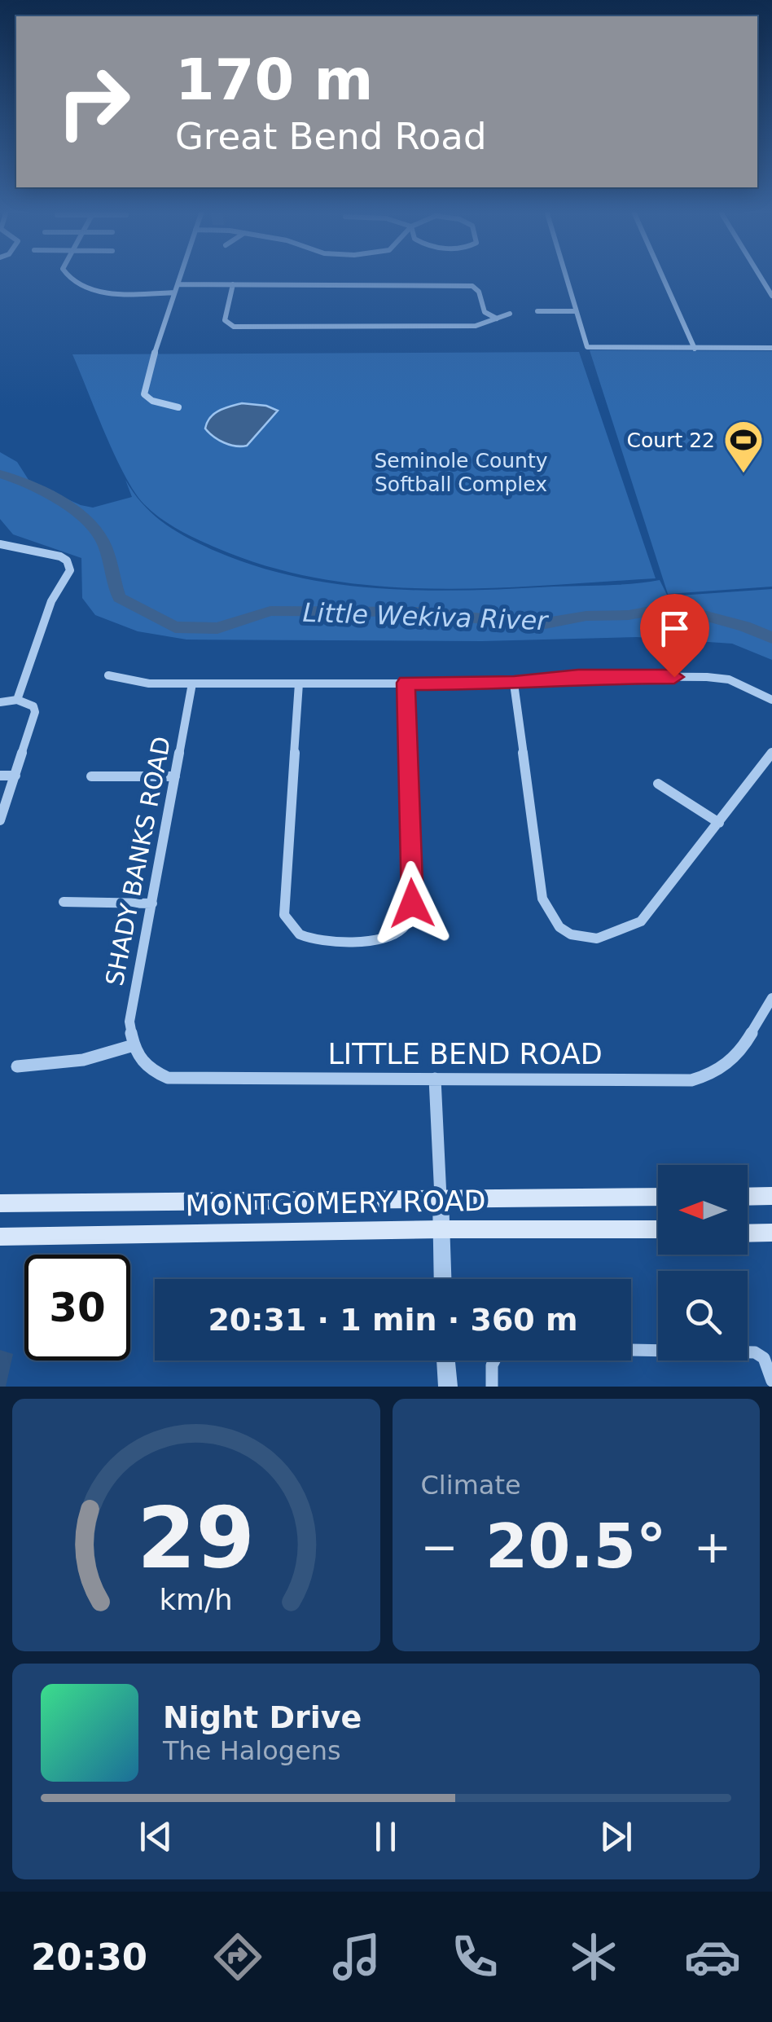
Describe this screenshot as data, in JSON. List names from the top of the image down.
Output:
{
  "streets": {
    "main road": ["MONTGOMERY ROAD"],
    "street": ["SHADY BANKS ROAD", "LITTLE BEND ROAD"]
  },
  "crossings": [
    ["SHADY BANKS ROAD", "LITTLE BEND ROAD"]
  ],
  "water": ["Little Wekiva River"],
  "parks": ["Seminole County Softball Complex"],
  "places": {
    "sports": ["Court 22"]
  },
  "north": "left",
  "page": {
    "turn": ["170 m", "Great Bend Road"],
    "limit": "30",
    "trip": "20:31 · 1 min · 360 m",
    "tile": "Climate",
    "heat": ["−", "20.5°", "+"],
    "song": ["Night Drive", "The Halogens"],
    "tabs": "20:30",
    "gauge": ["29", "km/h"]
  }
}
